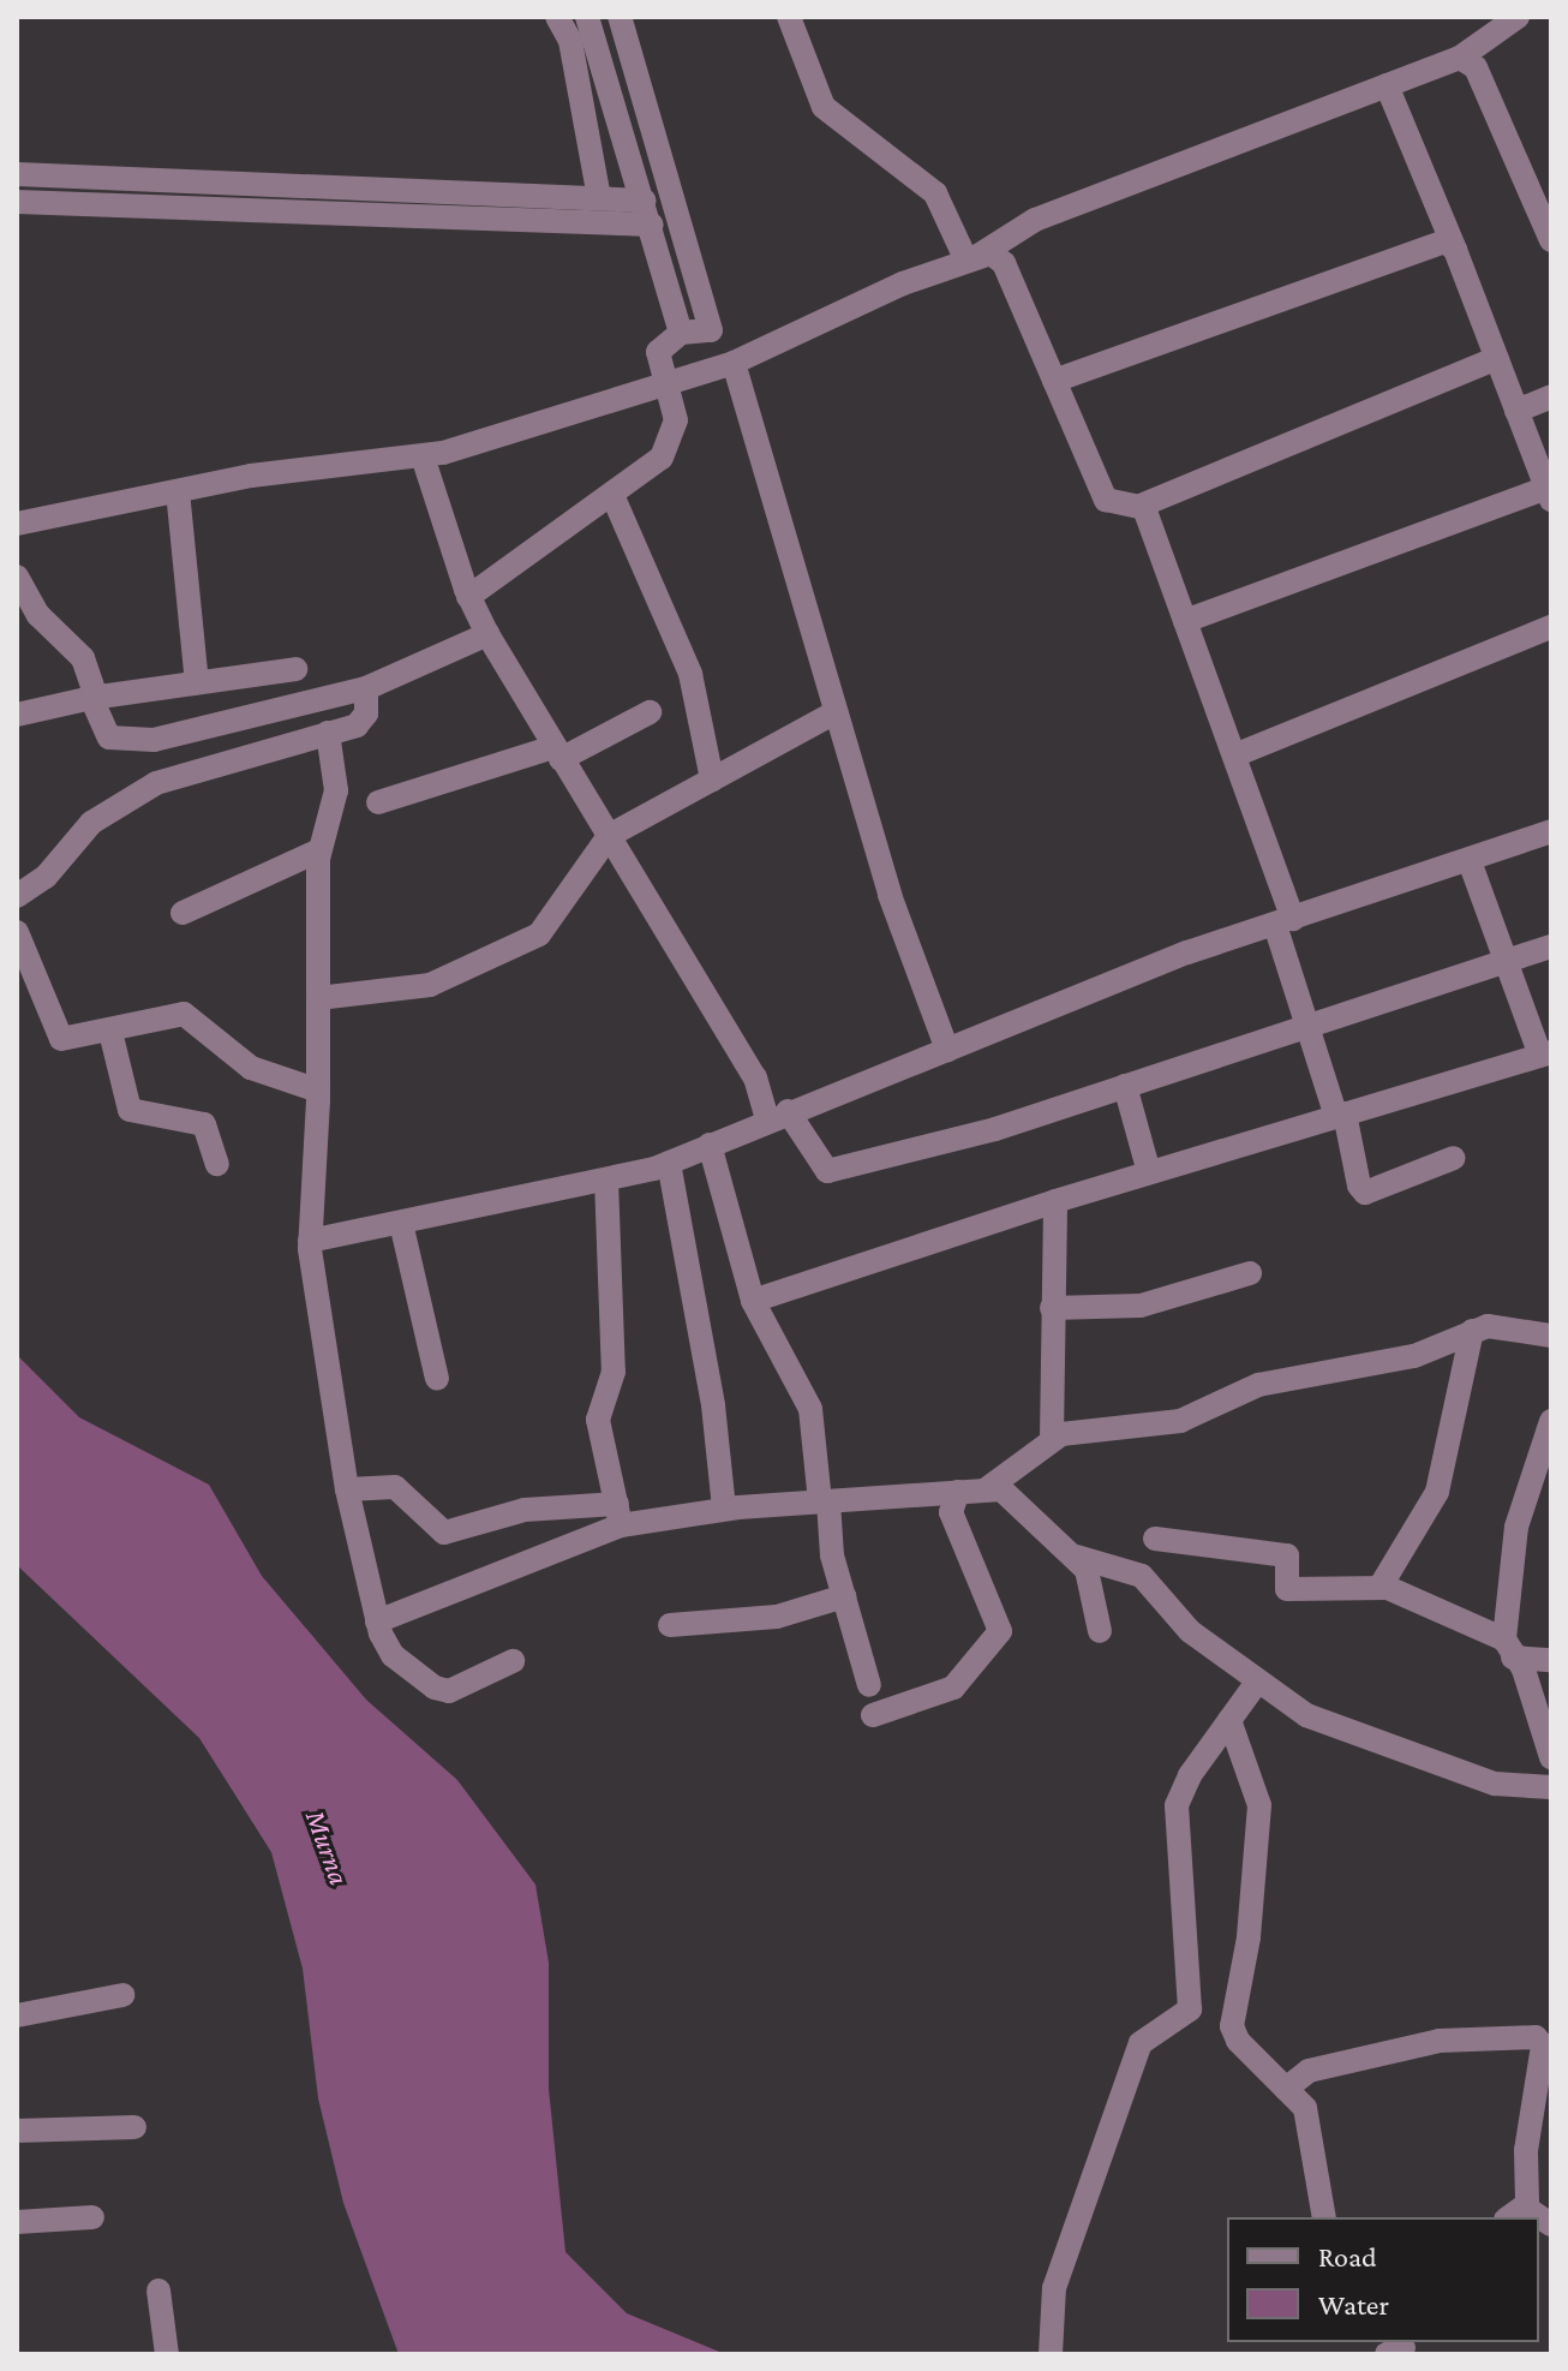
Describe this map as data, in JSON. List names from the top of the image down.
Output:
{
  "water": ["Murna"],
  "legend": ["Road", "Water"]
}
